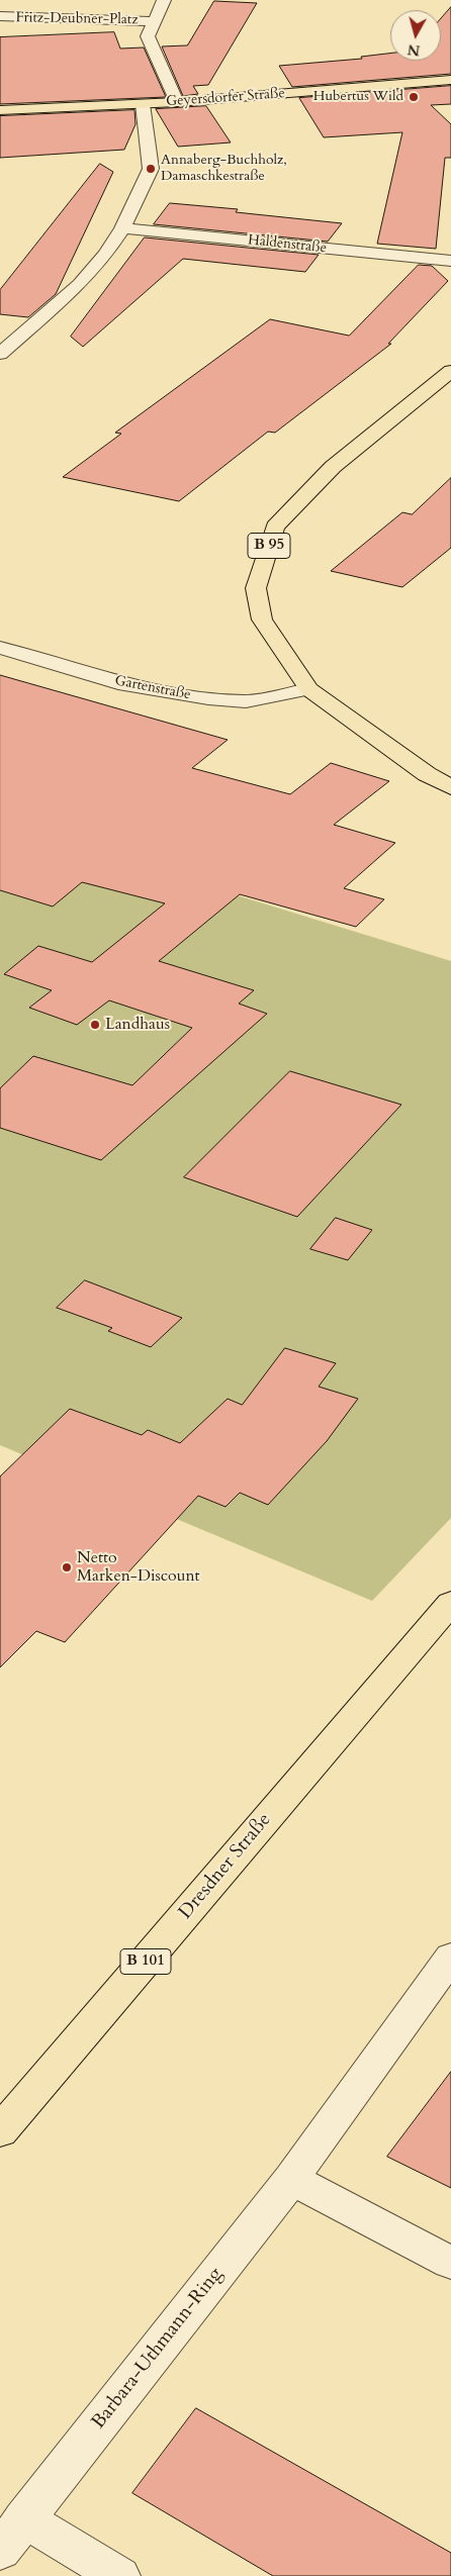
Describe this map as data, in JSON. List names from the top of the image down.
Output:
{
  "streets": {
    "main road": [
      "Geyersdorfer Straße",
      "B 95",
      "Dresdner Straße",
      "B 101"
    ],
    "street": [
      "Fritz-Deubner-Platz",
      "Haldenstraße",
      "Gartenstraße",
      "Barbara-Uthmann-Ring"
    ]
  },
  "crossings": [
    ["B 95", "Gartenstraße"]
  ],
  "places": [
    "Hubertus Wild",
    "Annaberg-Buchholz, Damaschkestraße",
    "Landhaus",
    "Netto Marken-Discount"
  ],
  "north": "bottom"
}
